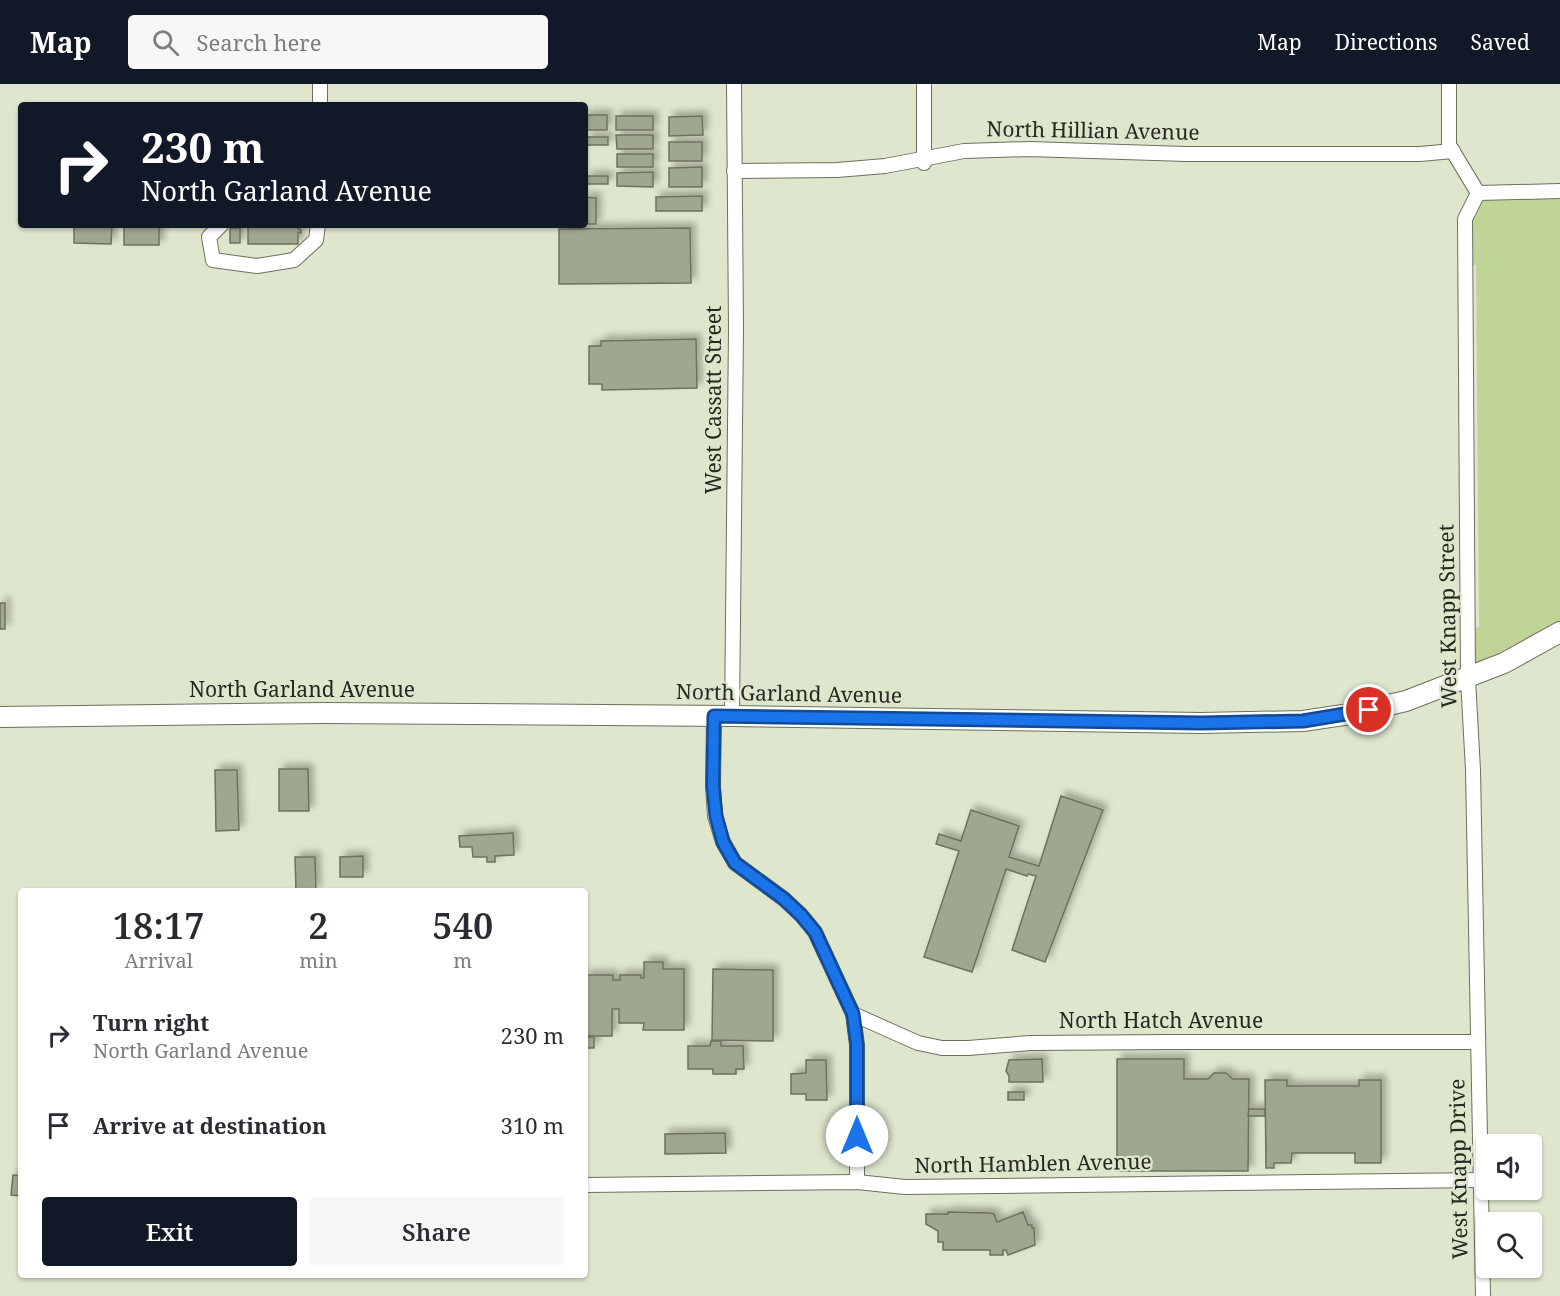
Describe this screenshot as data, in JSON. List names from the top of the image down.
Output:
{
  "streets": {
    "main road": ["North Garland Avenue"],
    "street": [
      "North Hillian Avenue",
      "West Cassatt Street",
      "West Knapp Street",
      "North Hatch Avenue",
      "North Hamblen Avenue",
      "West Knapp Drive"
    ]
  },
  "crossings": [
    ["North Hillian Avenue", "West Cassatt Street"],
    ["West Cassatt Street", "North Garland Avenue"],
    ["West Cassatt Street", "North Hatch Avenue"],
    ["West Cassatt Street", "North Hamblen Avenue"],
    ["West Knapp Street", "North Garland Avenue"],
    ["West Knapp Street", "North Hatch Avenue"],
    ["West Knapp Street", "West Knapp Drive"],
    ["North Hatch Avenue", "West Knapp Drive"]
  ],
  "page": {
    "header": "Map",
    "search": "Search here",
    "nav": ["Map", "Directions", "Saved"],
    "turn": ["230 m", "North Garland Avenue"],
    "eta": [
      "18:17",
      "Arrival",
      "2",
      "min",
      "540",
      "m"
    ],
    "list": [
      {
        "name": "Turn right",
        "note": "North Garland Avenue",
        "value": "230 m"
      },
      {
        "name": "Arrive at destination",
        "value": "310 m"
      }
    ],
    "buttons": ["Exit", "Share"]
  }
}
